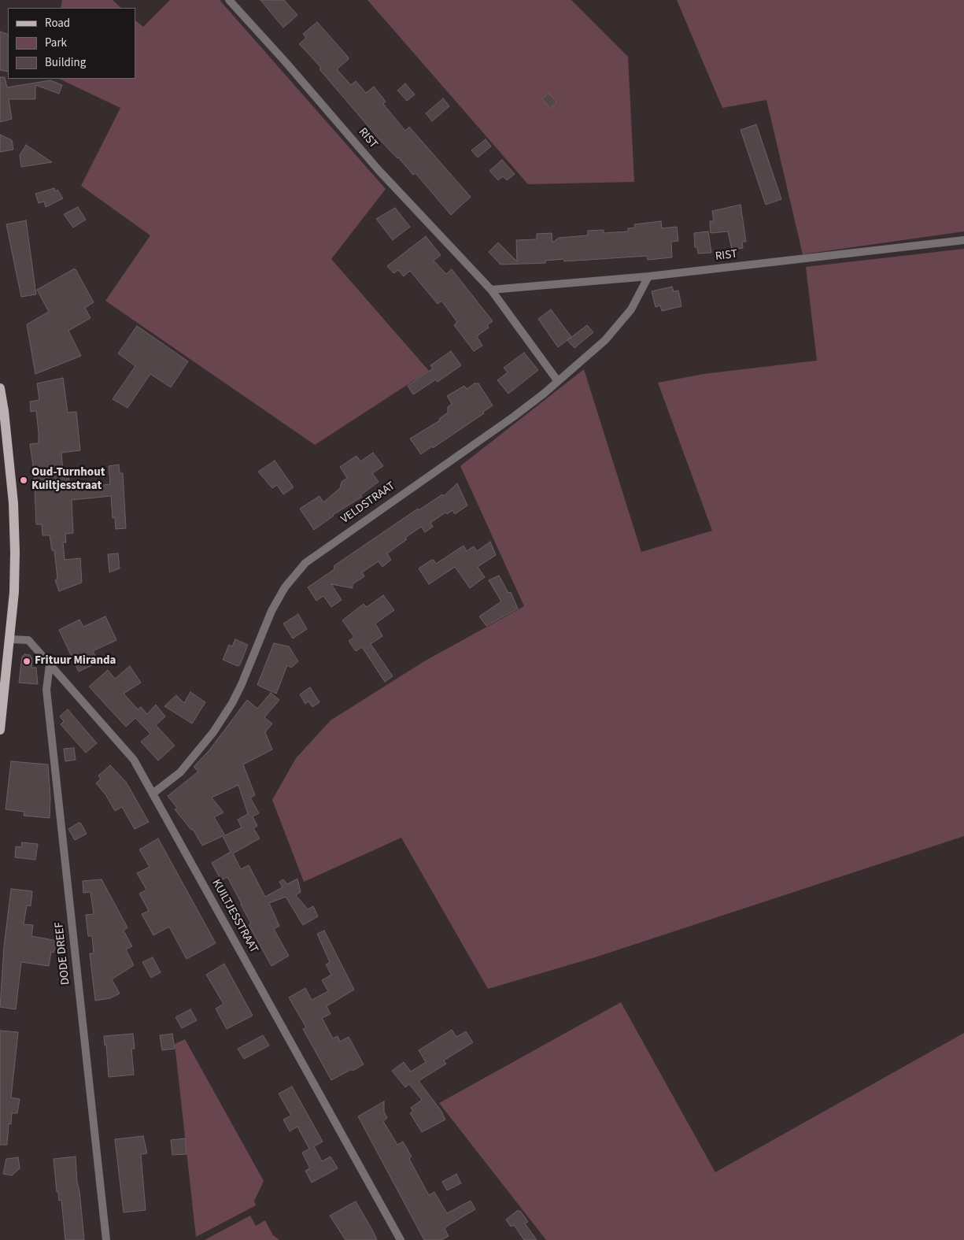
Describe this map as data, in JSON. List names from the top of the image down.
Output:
{
  "streets": {
    "street": [
      "RIST",
      "VELDSTRAAT",
      "KUILTJESSTRAAT",
      "DODE DREEF"
    ]
  },
  "crossings": [
    ["RIST", "VELDSTRAAT"],
    ["VELDSTRAAT", "KUILTJESSTRAAT"],
    ["KUILTJESSTRAAT", "DODE DREEF"]
  ],
  "places": ["Oud-Turnhout Kuiltjesstraat", "Frituur Miranda"],
  "legend": ["Road", "Park", "Building"]
}
